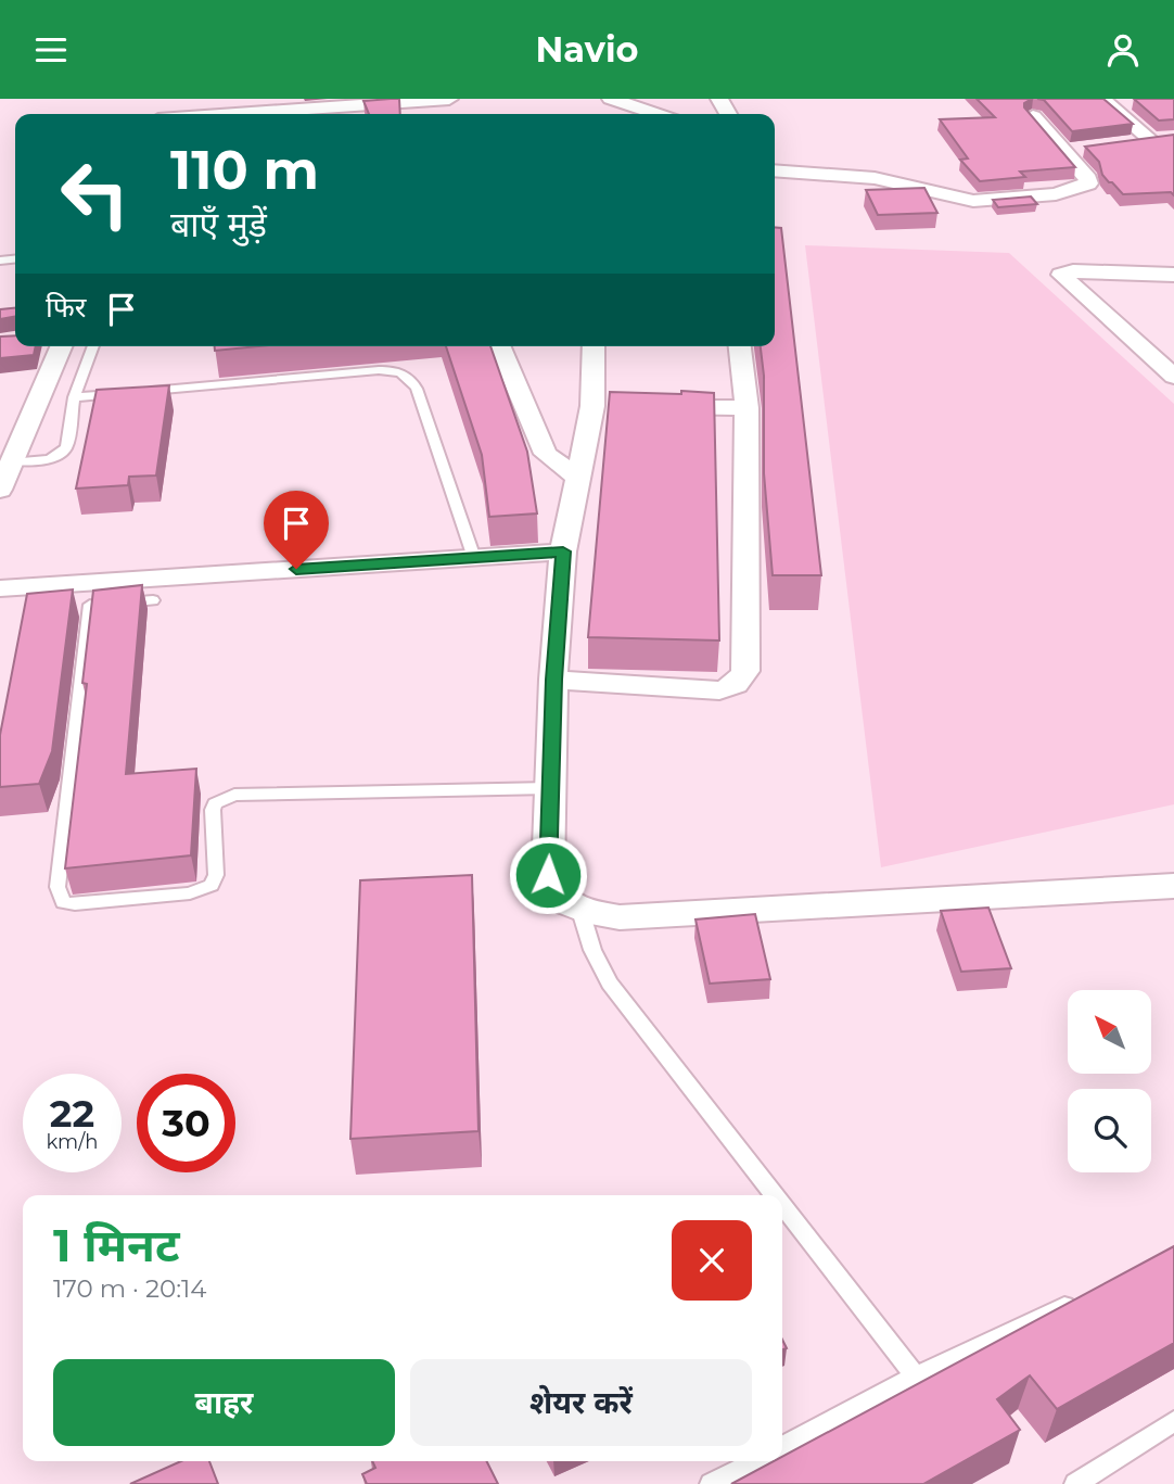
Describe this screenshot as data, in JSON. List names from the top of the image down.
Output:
{
  "north": "top left",
  "page": {
    "header": "Navio",
    "turn": ["110 m", "बाएँ मुड़ें"],
    "then": "फिर",
    "speed": "22 km/h",
    "limit": "30",
    "heading": ["1 मिनट", "170 m · 20:14"],
    "buttons": ["बाहर", "शेयर करें"]
  }
}
